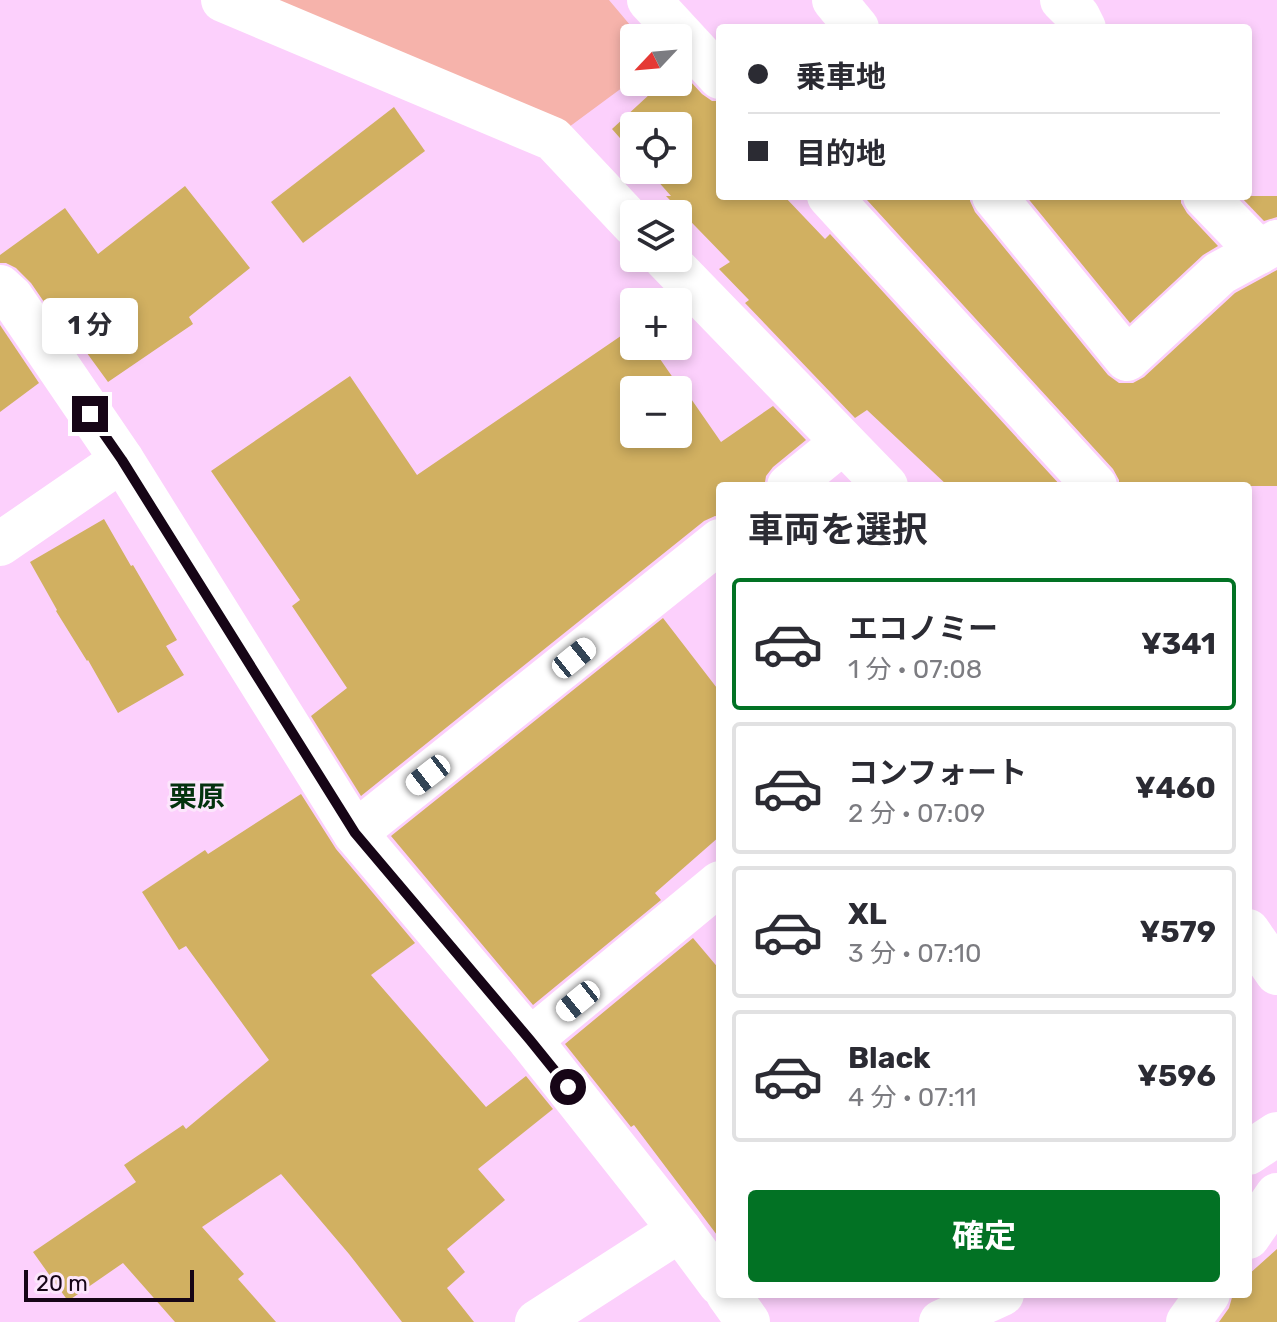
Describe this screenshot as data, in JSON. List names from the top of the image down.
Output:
{
  "districts": ["栗原"],
  "scale_bar": "20 m",
  "north": "bottom left",
  "page": {
    "map_buttons": ["+", "−"],
    "banner": ["乗車地", "目的地"],
    "bubble": "1 分",
    "heading": "車両を選択",
    "list": [
      {
        "name": "エコノミー",
        "note": "1 分 · 07:08",
        "value": "¥341"
      },
      {
        "name": "コンフォート",
        "note": "2 分 · 07:09",
        "value": "¥460"
      },
      {
        "name": "XL",
        "note": "3 分 · 07:10",
        "value": "¥579"
      },
      {
        "name": "Black",
        "note": "4 分 · 07:11",
        "value": "¥596"
      }
    ],
    "buttons": "確定",
    "scale": "20 m"
  }
}
